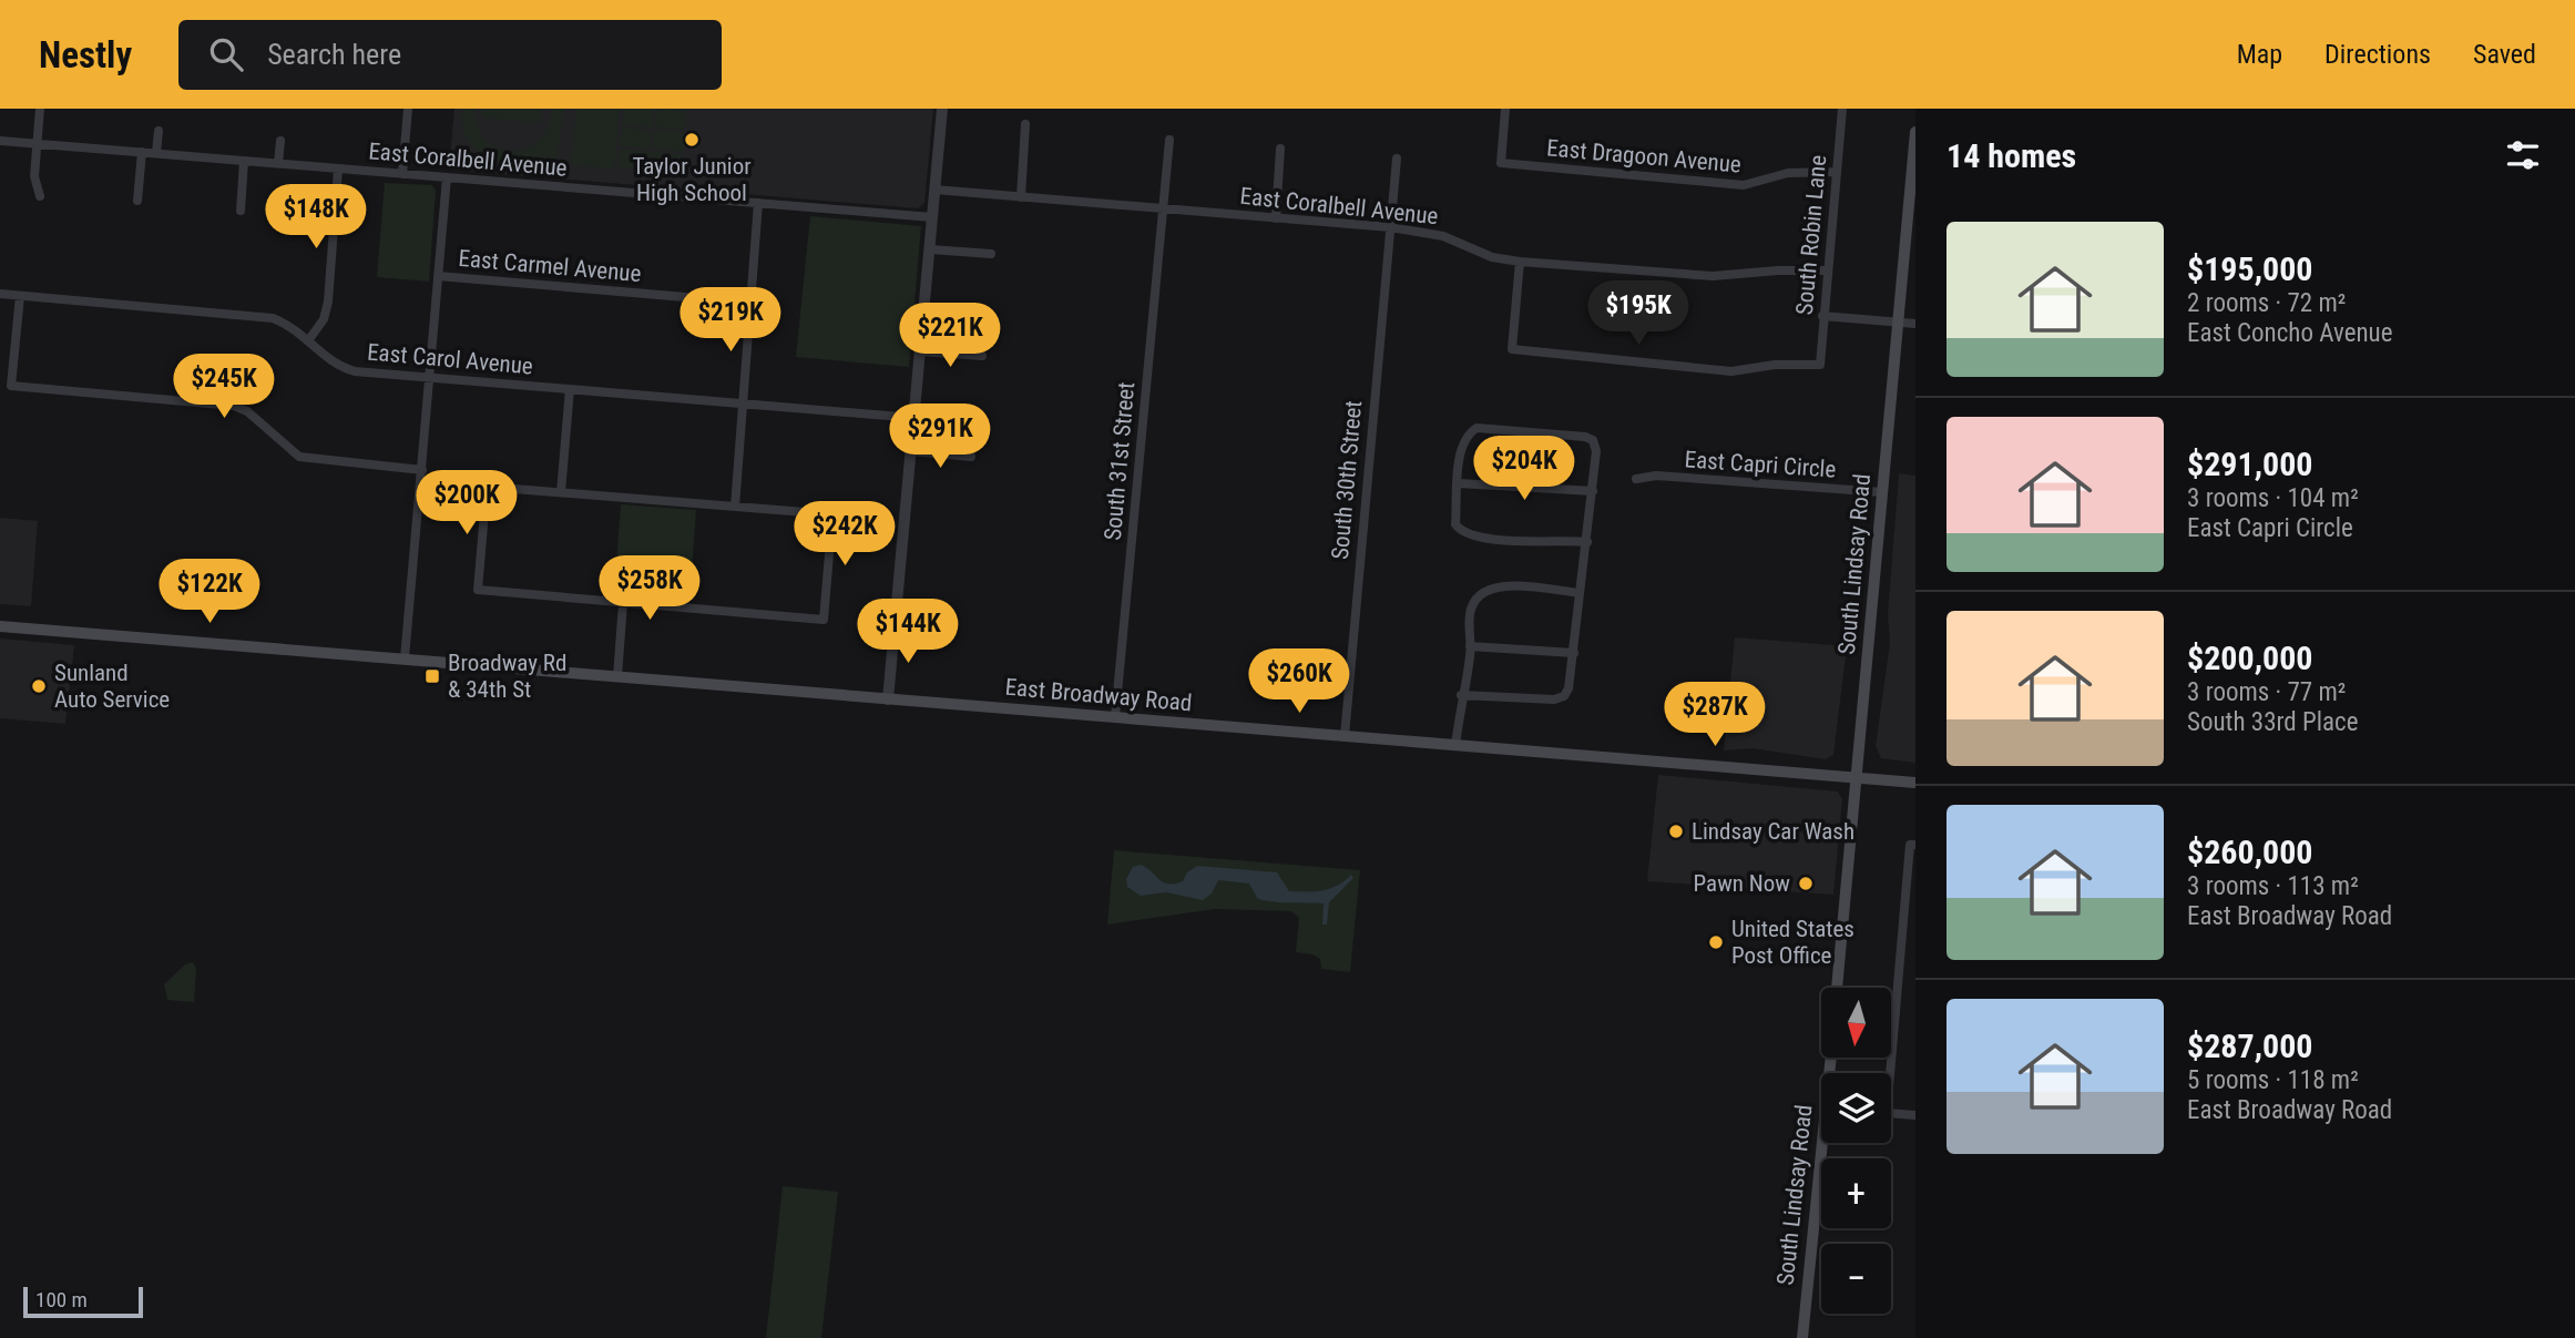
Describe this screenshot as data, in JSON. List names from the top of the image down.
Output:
{
  "streets": {
    "main road": ["South Lindsay Road", "East Broadway Road"],
    "street": [
      "East Dragoon Avenue",
      "East Coralbell Avenue",
      "South Robin Lane",
      "East Carmel Avenue",
      "East Carol Avenue",
      "South 31st Street",
      "East Capri Circle",
      "South 30th Street"
    ]
  },
  "crossings": [
    ["East Dragoon Avenue", "South Robin Lane"],
    ["East Coralbell Avenue", "South Robin Lane"],
    ["East Coralbell Avenue", "South 31st Street"],
    ["East Coralbell Avenue", "South 30th Street"],
    ["South 31st Street", "East Broadway Road"],
    ["East Capri Circle", "South Lindsay Road"],
    ["South 30th Street", "East Broadway Road"],
    ["South Lindsay Road", "East Broadway Road"]
  ],
  "places": {
    "other": [
      "Taylor Junior High School",
      "Sunland Auto Service",
      "Lindsay Car Wash",
      "Pawn Now",
      "United States Post Office"
    ],
    "transit": ["Broadway Rd & 34th St"]
  },
  "scale_bar": "100 m",
  "north": "bottom",
  "page": {
    "header": "Nestly",
    "search": "Search here",
    "nav": ["Map", "Directions", "Saved"],
    "heading": "14 homes",
    "price": [
      "$148K",
      "$195K",
      "$219K",
      "$221K",
      "$245K",
      "$291K",
      "$204K",
      "$200K",
      "$242K",
      "$258K",
      "$122K",
      "$144K",
      "$260K",
      "$287K"
    ],
    "list": [
      {
        "name": "$195,000",
        "note": "2 rooms · 72 m² · East Concho Avenue"
      },
      {
        "name": "$291,000",
        "note": "3 rooms · 104 m² · East Capri Circle"
      },
      {
        "name": "$200,000",
        "note": "3 rooms · 77 m² · South 33rd Place"
      },
      {
        "name": "$260,000",
        "note": "3 rooms · 113 m² · East Broadway Road"
      },
      {
        "name": "$287,000",
        "note": "5 rooms · 118 m² · East Broadway Road"
      }
    ],
    "map_buttons": ["+", "−"],
    "scale": "100 m"
  }
}
